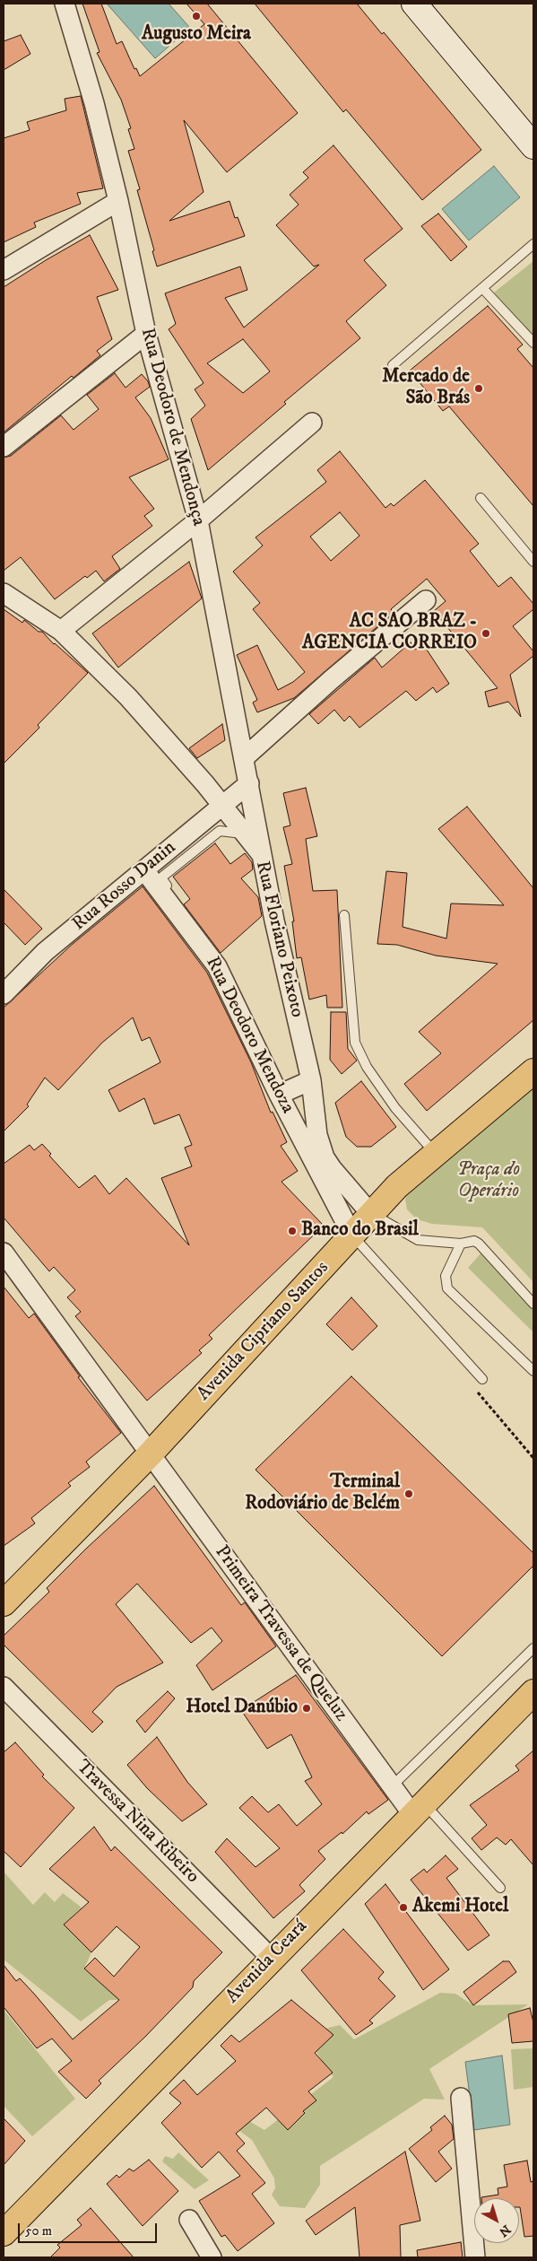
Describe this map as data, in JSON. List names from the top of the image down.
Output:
{
  "streets": {
    "main road": ["Avenida Cipriano Santos", "Avenida Ceará"],
    "street": [
      "Rua Deodoro de Mendonça",
      "Rua Rosso Danin",
      "Rua Floriano Peixoto",
      "Rua Deodoro Mendoza",
      "Primeira Travessa de Queluz",
      "Travessa Nina Ribeiro"
    ]
  },
  "crossings": [
    ["Rua Deodoro de Mendonça", "Rua Rosso Danin"],
    ["Rua Deodoro de Mendonça", "Rua Floriano Peixoto"],
    ["Rua Rosso Danin", "Rua Floriano Peixoto"],
    ["Rua Rosso Danin", "Rua Deodoro Mendoza"],
    ["Rua Floriano Peixoto", "Avenida Cipriano Santos"],
    ["Rua Deodoro Mendoza", "Avenida Cipriano Santos"],
    ["Avenida Cipriano Santos", "Primeira Travessa de Queluz"],
    ["Primeira Travessa de Queluz", "Avenida Ceará"],
    ["Travessa Nina Ribeiro", "Avenida Ceará"]
  ],
  "parks": ["Praça do Operário"],
  "places": [
    "Augusto Meira",
    "Mercado de São Brás",
    "AC SAO BRAZ - AGENCIA CORREIO",
    "Banco do Brasil",
    "Terminal Rodoviário de Belém",
    "Hotel Danúbio",
    "Akemi Hotel"
  ],
  "scale_bar": "50 m",
  "north": "bottom right"
}
